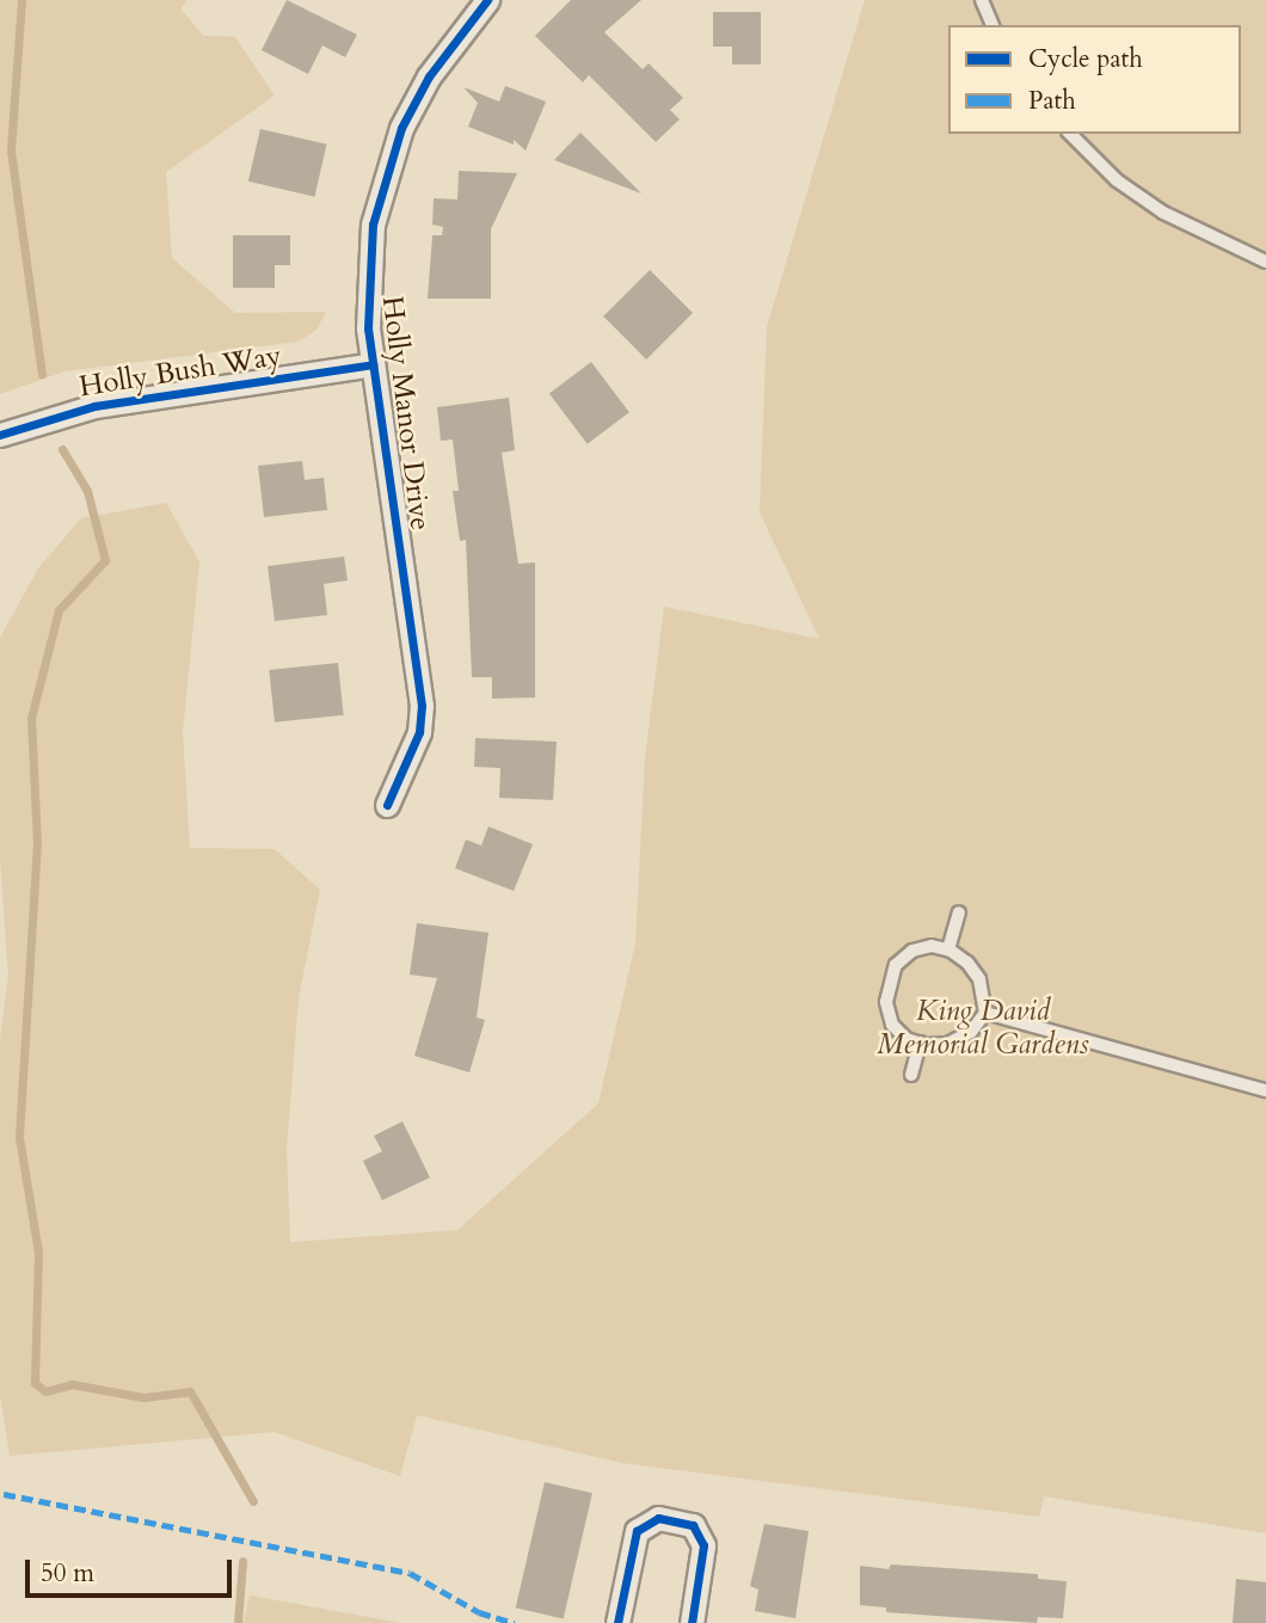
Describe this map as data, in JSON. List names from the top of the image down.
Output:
{
  "streets": {
    "street": ["Holly Bush Way", "Holly Manor Drive"]
  },
  "crossings": [
    ["Holly Bush Way", "Holly Manor Drive"]
  ],
  "parks": ["King David Memorial Gardens"],
  "legend": ["Cycle path", "Path"],
  "scale_bar": "50 m"
}
